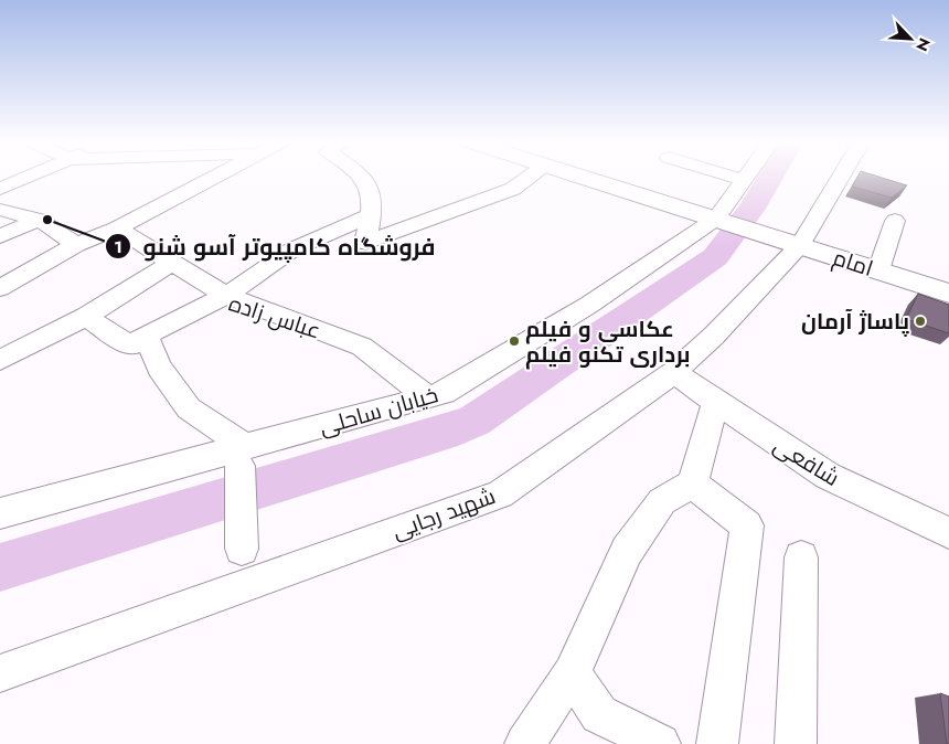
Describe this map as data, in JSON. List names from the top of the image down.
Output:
{
  "streets": {
    "main road": ["امام"],
    "street": [
      "عباس زاده",
      "خیابان ساحلی",
      "شافعی",
      "شهید رجایی"
    ]
  },
  "crossings": [
    ["امام", "خیابان ساحلی"],
    ["امام", "شهید رجایی"],
    ["عباس زاده", "خیابان ساحلی"],
    ["شافعی", "شهید رجایی"]
  ],
  "places": ["فروشگاه کامپیوتر آسو شنو", "پاساژ آرمان", "عکاسی و فیلم برداری تکنو فیلم"],
  "north": "bottom right"
}
